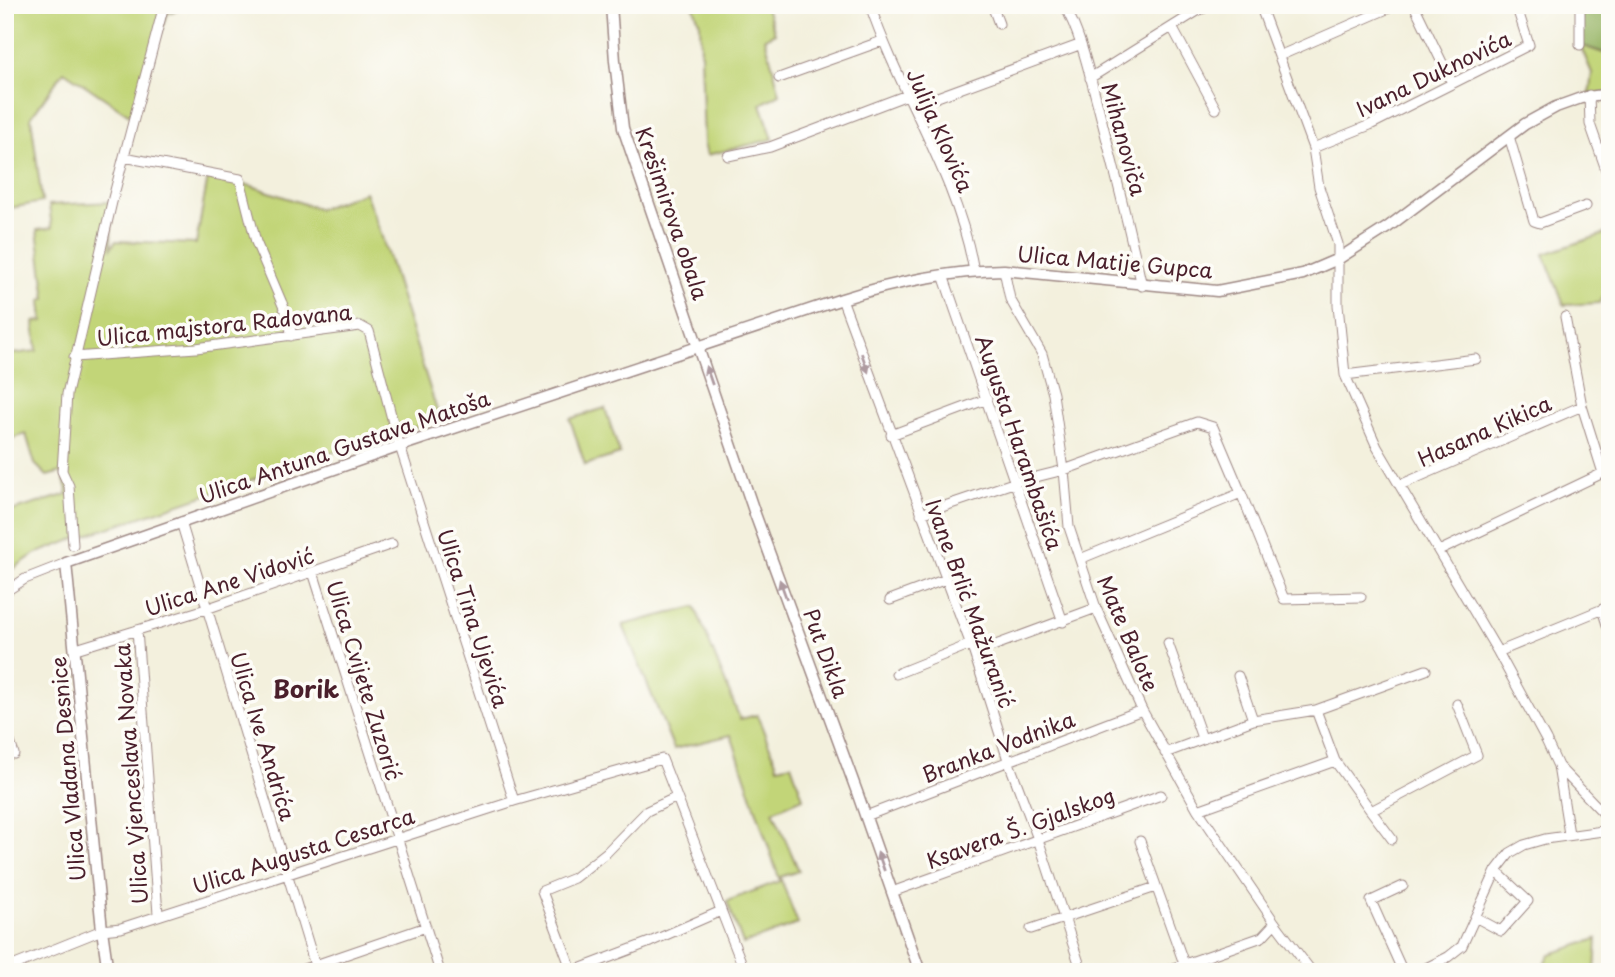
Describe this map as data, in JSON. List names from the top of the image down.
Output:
{
  "streets": {
    "street": [
      "Ivana Duknovića",
      "Julija Klovića",
      "Mihanoviča",
      "Krešimirova obala",
      "Ulica Matije Gupca",
      "Ulica majstora Radovana",
      "Hasana Kikica",
      "Augusta Harambašića",
      "Ulica Antuna Gustava Matoša",
      "Ulica Ane Vidović",
      "Ivane Brlić Mažuranić",
      "Ulica Tina Ujevića",
      "Mate Balote",
      "Put Dikla",
      "Ulica Cvijete Zuzorić",
      "Ulica Ive Andrića",
      "Branka Vodnika",
      "Ulica Vladana Desnice",
      "Ulica Vjenceslava Novaka",
      "Ksavera Š. Gjalskog",
      "Ulica Augusta Cesarca"
    ]
  },
  "crossings": [
    ["Julija Klovića", "Ulica Matije Gupca"],
    ["Mihanoviča", "Ulica Matije Gupca"],
    ["Krešimirova obala", "Ulica Matije Gupca"],
    ["Krešimirova obala", "Ulica Antuna Gustava Matoša"],
    ["Krešimirova obala", "Put Dikla"],
    ["Ulica Matije Gupca", "Augusta Harambašića"],
    ["Ulica Matije Gupca", "Ulica Antuna Gustava Matoša"],
    ["Ulica Matije Gupca", "Ivane Brlić Mažuranić"],
    ["Ulica Matije Gupca", "Mate Balote"],
    ["Ulica Matije Gupca", "Put Dikla"],
    ["Ulica majstora Radovana", "Ulica Antuna Gustava Matoša"],
    ["Ulica majstora Radovana", "Ulica Tina Ujevića"],
    ["Ulica Antuna Gustava Matoša", "Ulica Tina Ujevića"],
    ["Ulica Antuna Gustava Matoša", "Put Dikla"],
    ["Ulica Antuna Gustava Matoša", "Ulica Ive Andrića"],
    ["Ulica Antuna Gustava Matoša", "Ulica Vladana Desnice"],
    ["Ulica Ane Vidović", "Ulica Cvijete Zuzorić"],
    ["Ulica Ane Vidović", "Ulica Ive Andrića"],
    ["Ulica Ane Vidović", "Ulica Vladana Desnice"],
    ["Ulica Ane Vidović", "Ulica Vjenceslava Novaka"],
    ["Ivane Brlić Mažuranić", "Branka Vodnika"],
    ["Ivane Brlić Mažuranić", "Ksavera Š. Gjalskog"],
    ["Ulica Tina Ujevića", "Ulica Augusta Cesarca"],
    ["Mate Balote", "Branka Vodnika"],
    ["Put Dikla", "Branka Vodnika"],
    ["Put Dikla", "Ksavera Š. Gjalskog"],
    ["Ulica Cvijete Zuzorić", "Ulica Augusta Cesarca"],
    ["Ulica Ive Andrića", "Ulica Augusta Cesarca"],
    ["Ulica Vladana Desnice", "Ulica Augusta Cesarca"],
    ["Ulica Vjenceslava Novaka", "Ulica Augusta Cesarca"]
  ],
  "one_way": ["Put Dikla"],
  "districts": ["Borik"]
}
